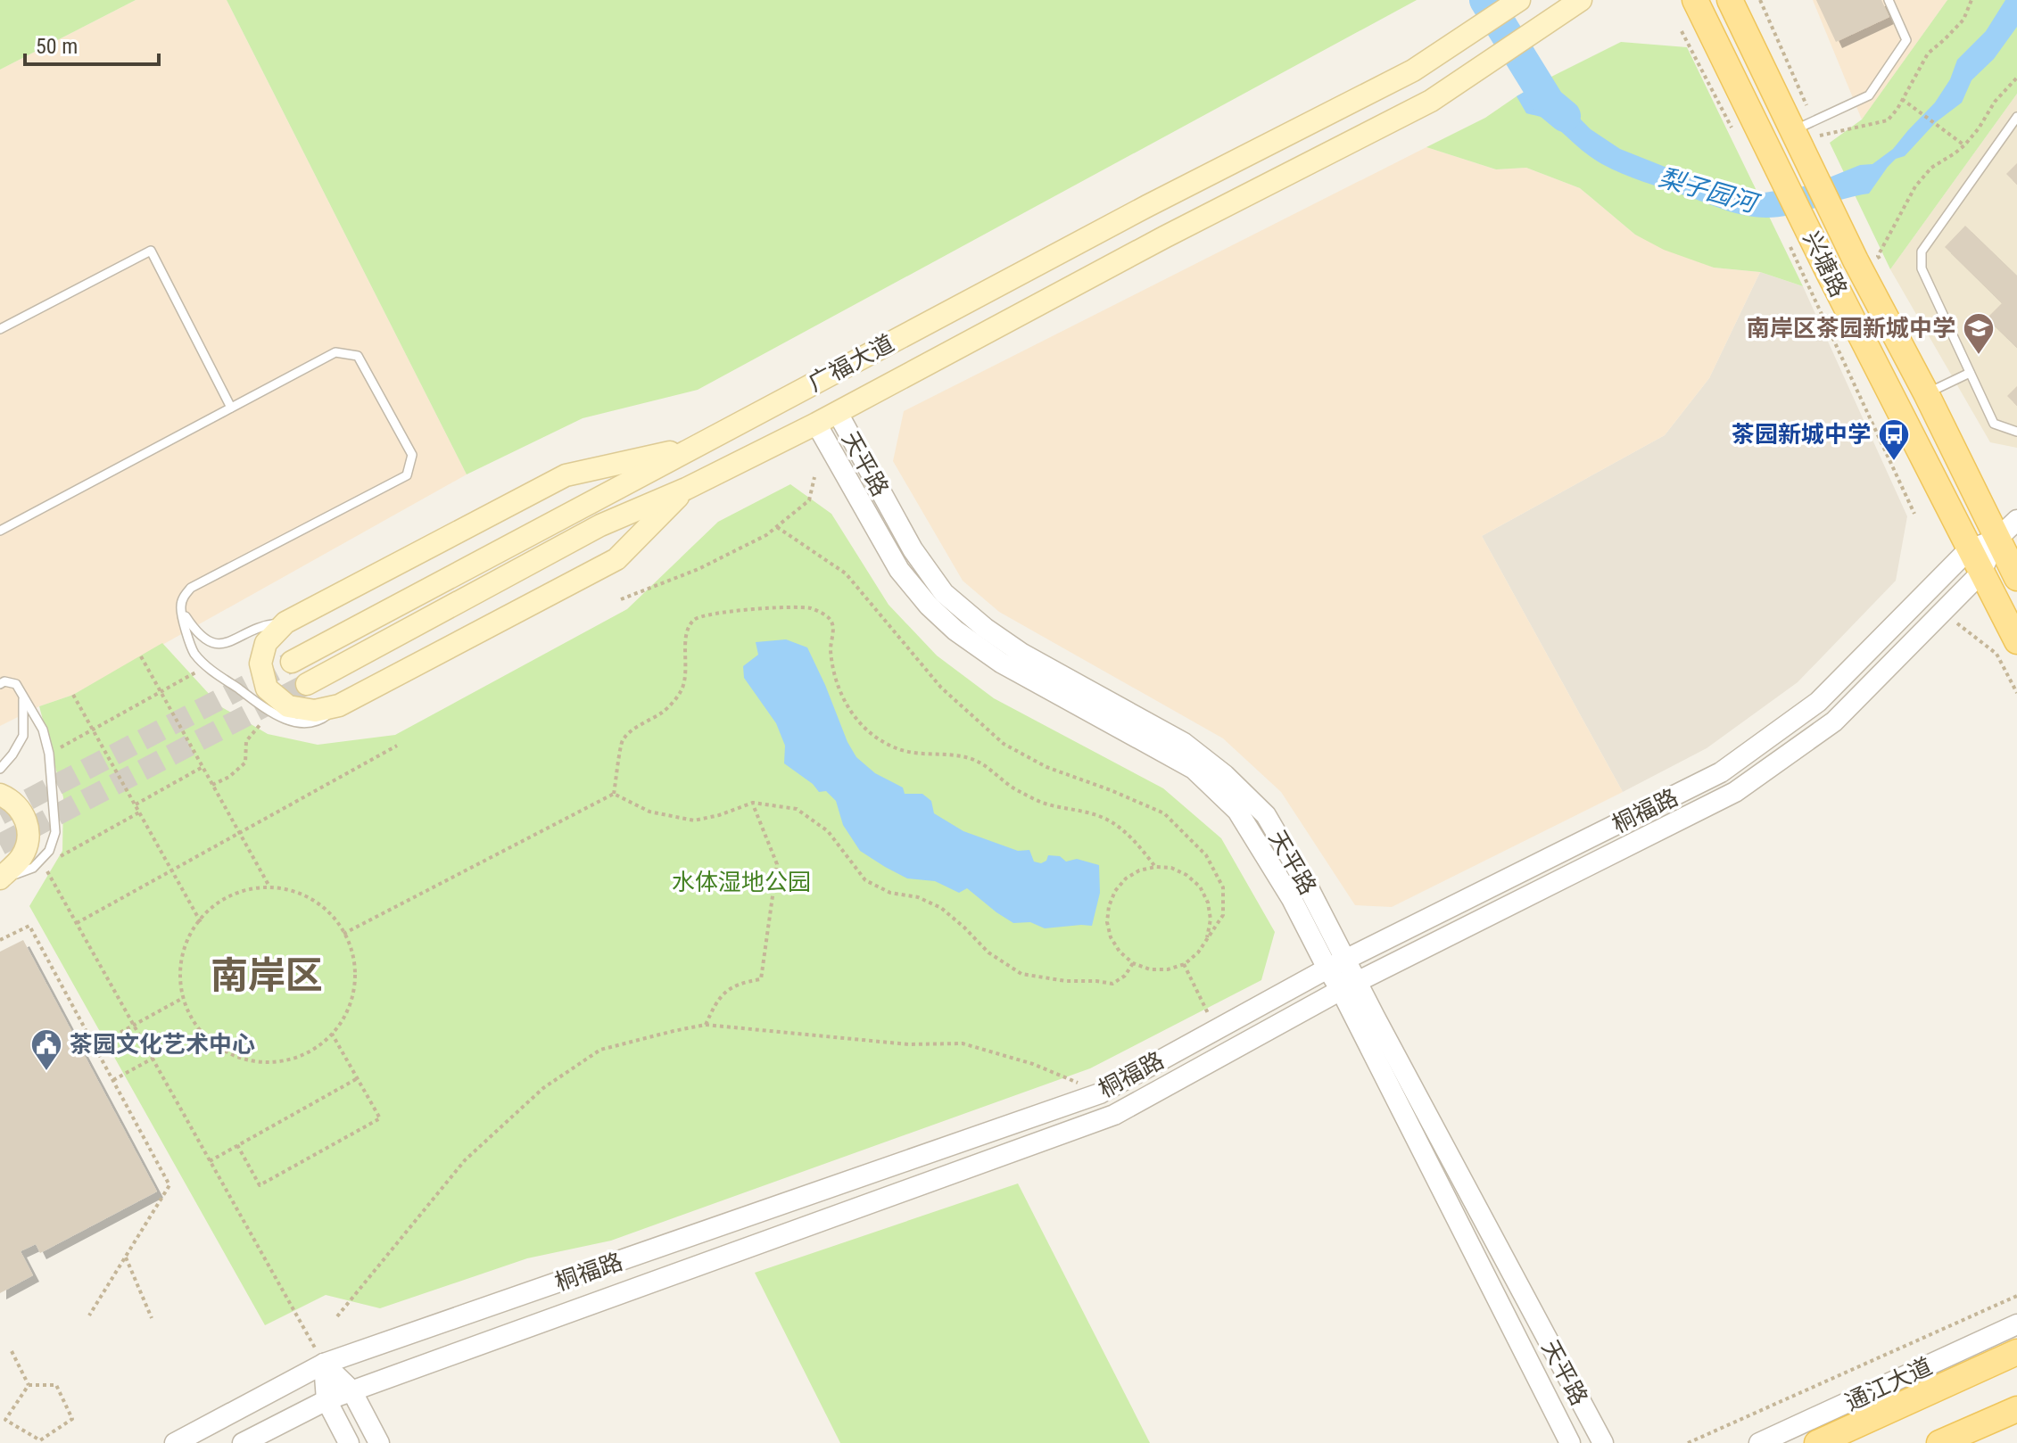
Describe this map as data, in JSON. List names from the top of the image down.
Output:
{
  "streets": {
    "main road": ["兴塘路", "广福大道", "通江大道"],
    "street": ["天平路", "桐福路"]
  },
  "crossings": [
    ["兴塘路", "桐福路"],
    ["广福大道", "天平路"],
    ["天平路", "桐福路"]
  ],
  "districts": ["南岸区"],
  "water": ["梨子园河"],
  "parks": ["水体湿地公园"],
  "places": {
    "school or university": ["南岸区茶园新城中学"],
    "bus stop": ["茶园新城中学"],
    "public building": ["茶园文化艺术中心"]
  },
  "scale_bar": "50 m"
}
